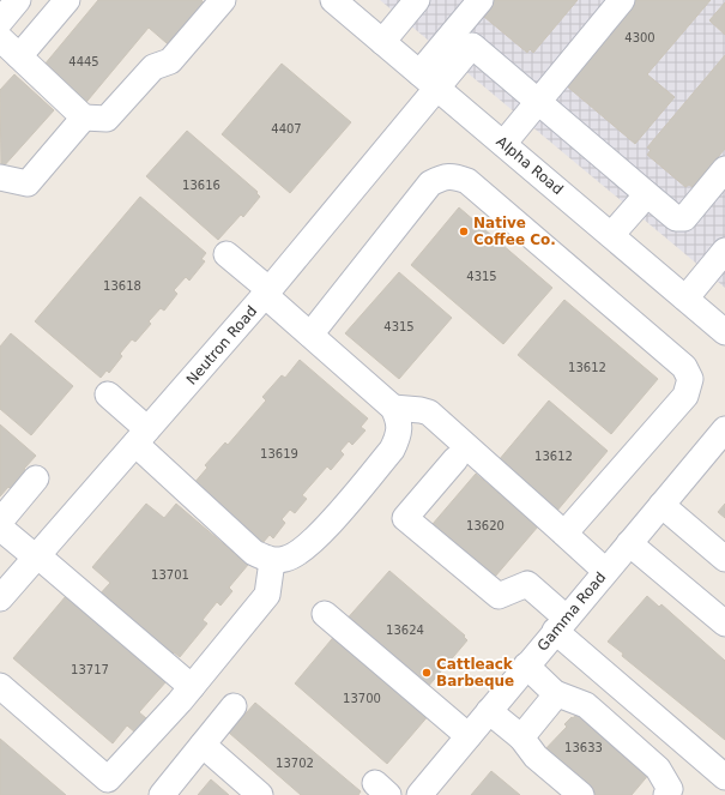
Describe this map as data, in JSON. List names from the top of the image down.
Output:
{
  "streets": {
    "street": ["Alpha Road", "Neutron Road", "Gamma Road"]
  },
  "crossings": [
    ["Alpha Road", "Neutron Road"]
  ],
  "places": ["Native Coffee Co.", "Cattleack Barbeque"],
  "house_numbers": [
    "4300",
    "4445",
    "4407",
    "13616",
    "4315",
    "13618",
    "4315",
    "13612",
    "13619",
    "13612",
    "13620",
    "13701",
    "13624",
    "13717",
    "13700",
    "13633",
    "13702"
  ]
}
